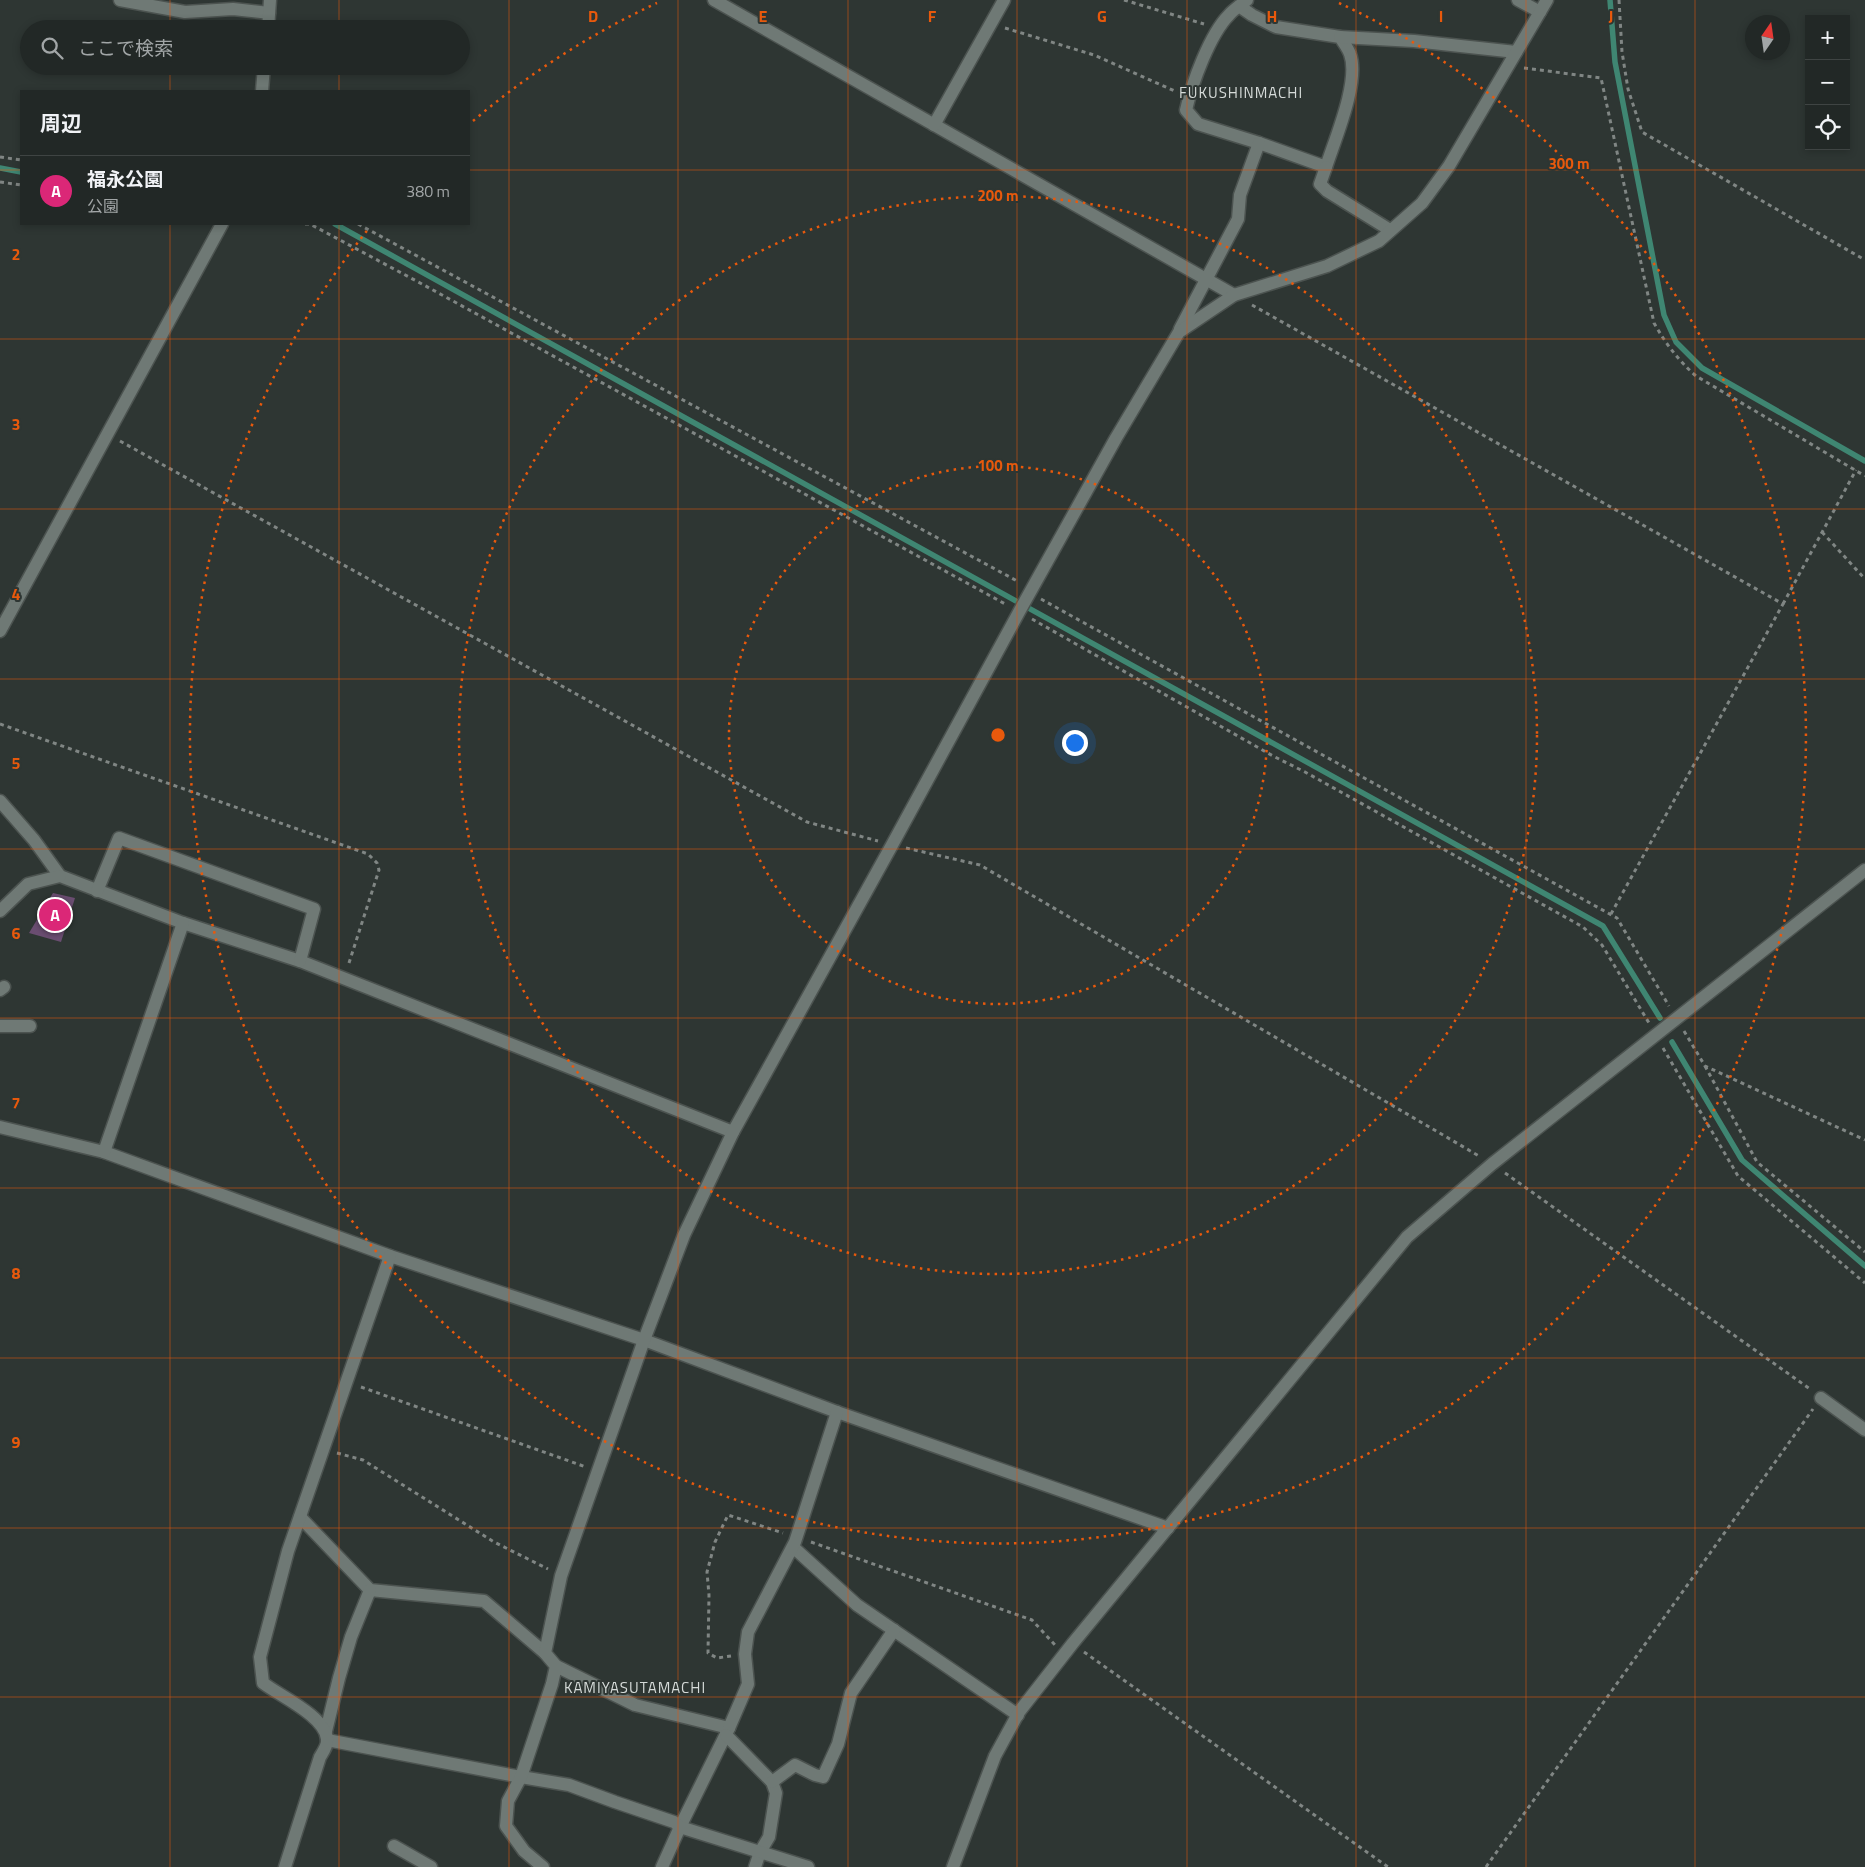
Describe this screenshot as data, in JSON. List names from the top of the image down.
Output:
{
  "districts": ["FUKUSHINMACHI", "KAMIYASUTAMACHI"],
  "north": "top",
  "page": {
    "map_buttons": ["+", "−"],
    "search": "ここで検索",
    "heading": "周辺",
    "list": [
      {
        "mark": "A",
        "name": "福永公園",
        "note": "公園",
        "value": "380 m"
      }
    ],
    "pins": "A"
  },
  "grid": {
    "columns": [
      "D",
      "E",
      "F",
      "G",
      "H",
      "I",
      "J"
    ],
    "rows": [
      "2",
      "3",
      "4",
      "5",
      "6",
      "7",
      "8",
      "9"
    ]
  },
  "rings": ["300 m", "200 m", "100 m"]
}
